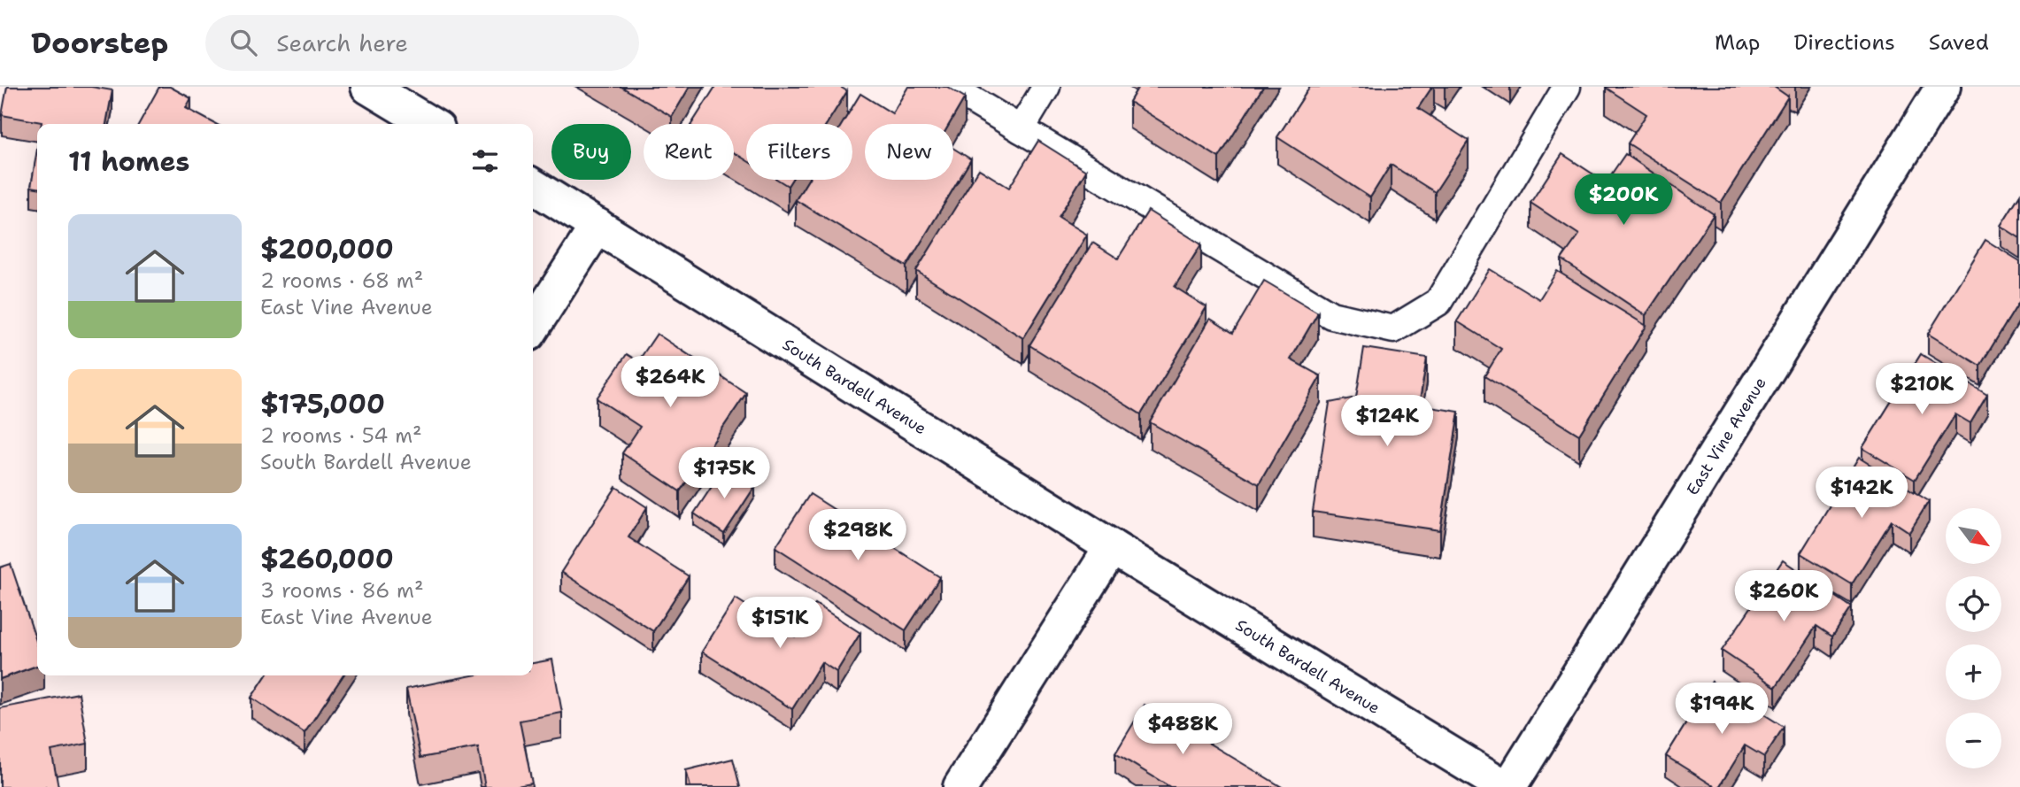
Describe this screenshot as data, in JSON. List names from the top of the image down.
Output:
{
  "streets": {
    "street": ["South Bardell Avenue", "East Vine Avenue"]
  },
  "crossings": [
    ["South Bardell Avenue", "East Vine Avenue"]
  ],
  "north": "bottom right",
  "page": {
    "header": "Doorstep",
    "search": "Search here",
    "nav": ["Map", "Directions", "Saved"],
    "chip": [
      "Buy",
      "Rent",
      "Filters",
      "New"
    ],
    "heading": "11 homes",
    "price": [
      "$200K",
      "$264K",
      "$210K",
      "$124K",
      "$175K",
      "$142K",
      "$298K",
      "$260K",
      "$151K",
      "$194K",
      "$488K"
    ],
    "list": [
      {
        "name": "$200,000",
        "note": "2 rooms · 68 m² · East Vine Avenue"
      },
      {
        "name": "$175,000",
        "note": "2 rooms · 54 m² · South Bardell Avenue"
      },
      {
        "name": "$260,000",
        "note": "3 rooms · 86 m² · East Vine Avenue"
      }
    ],
    "map_buttons": ["+", "−"]
  }
}
